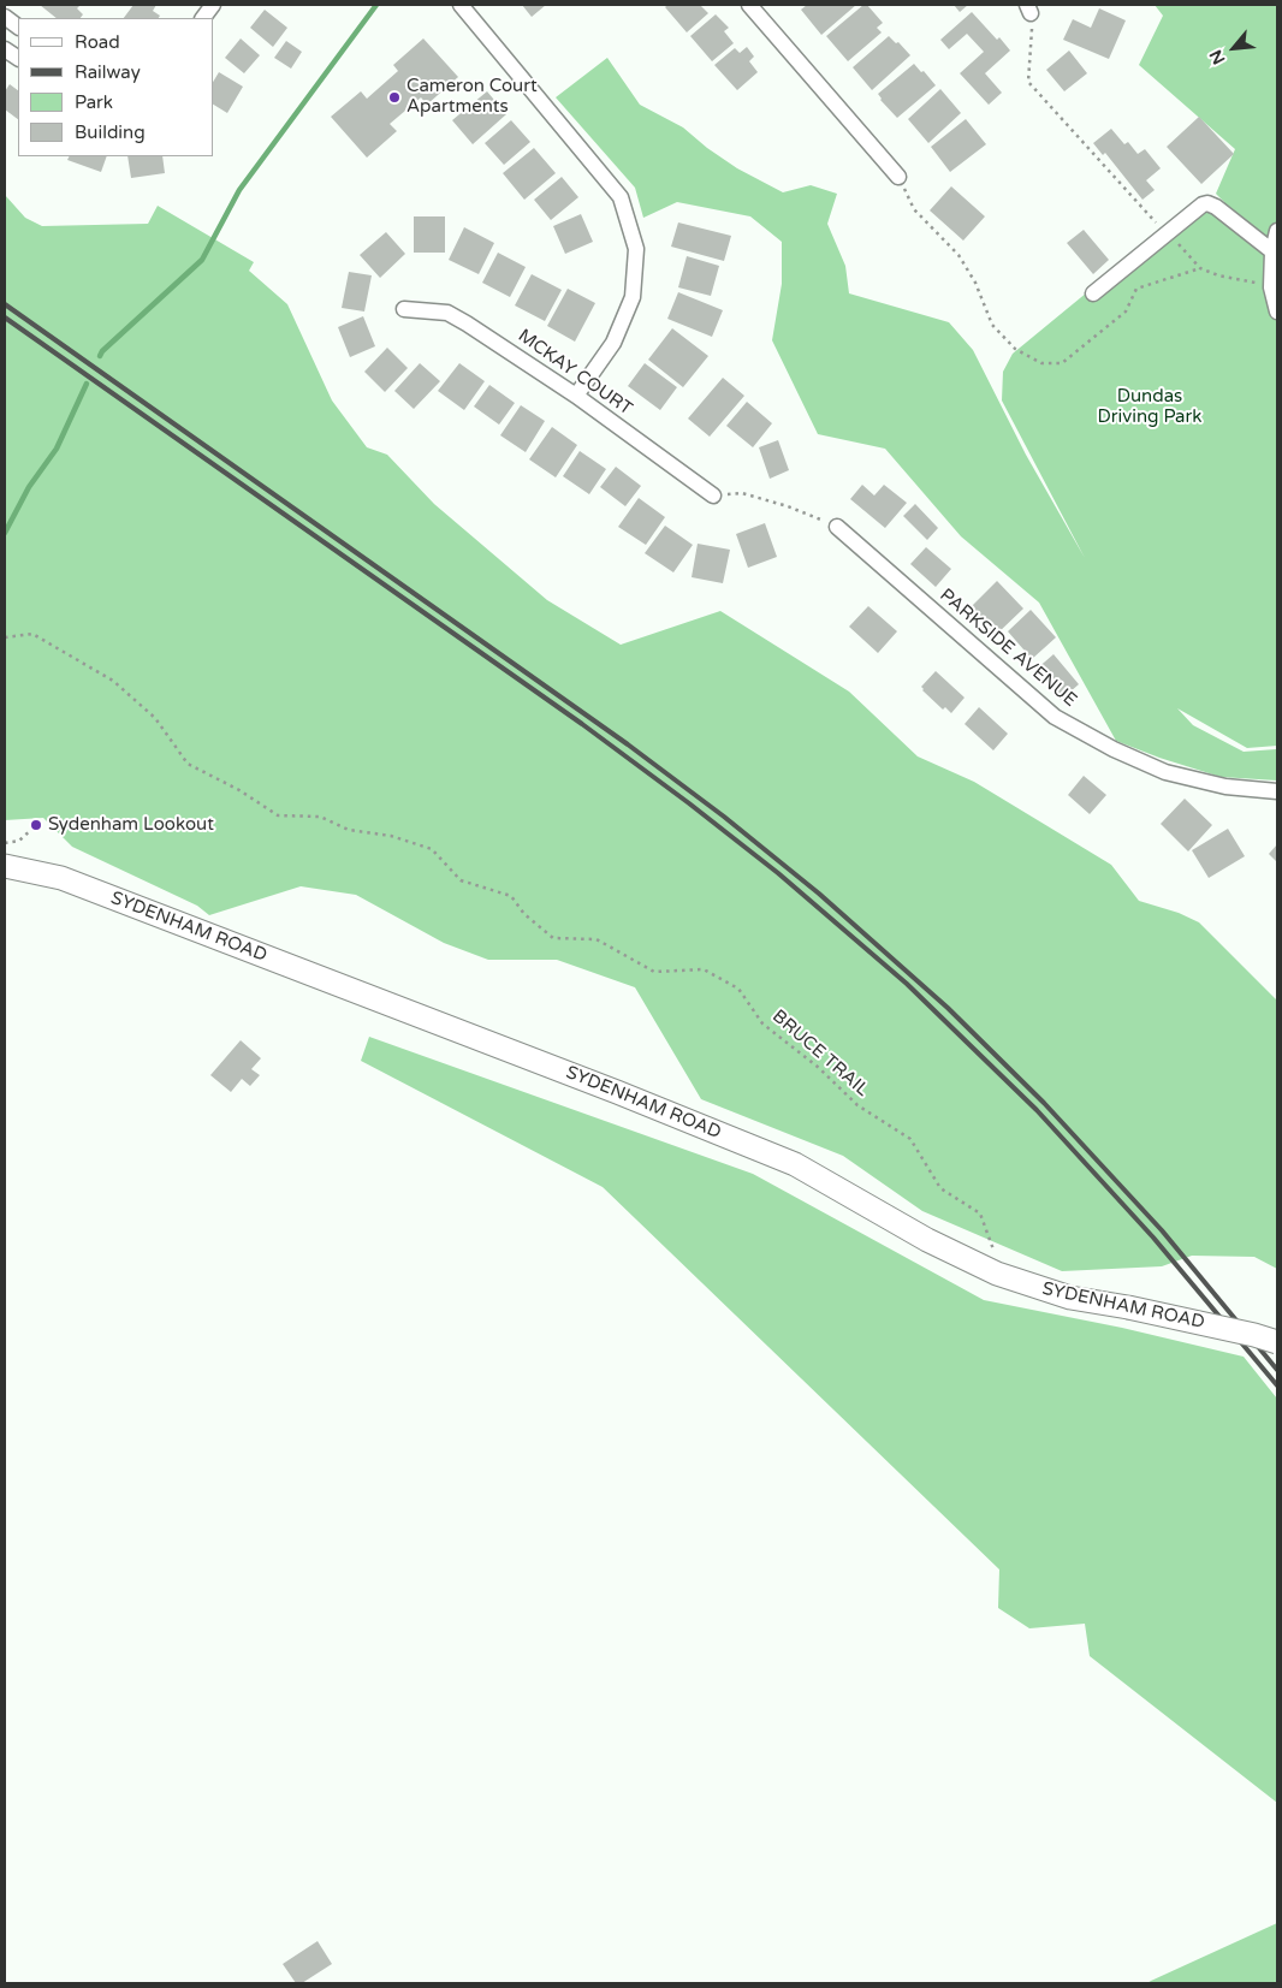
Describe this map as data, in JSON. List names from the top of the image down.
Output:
{
  "streets": {
    "main road": ["SYDENHAM ROAD"],
    "street": ["MCKAY COURT", "PARKSIDE AVENUE"],
    "path": ["BRUCE TRAIL"]
  },
  "parks": ["Dundas Driving Park"],
  "places": ["Cameron Court Apartments", "Sydenham Lookout"],
  "legend": [
    "Road",
    "Railway",
    "Park",
    "Building"
  ],
  "north": "bottom left"
}
